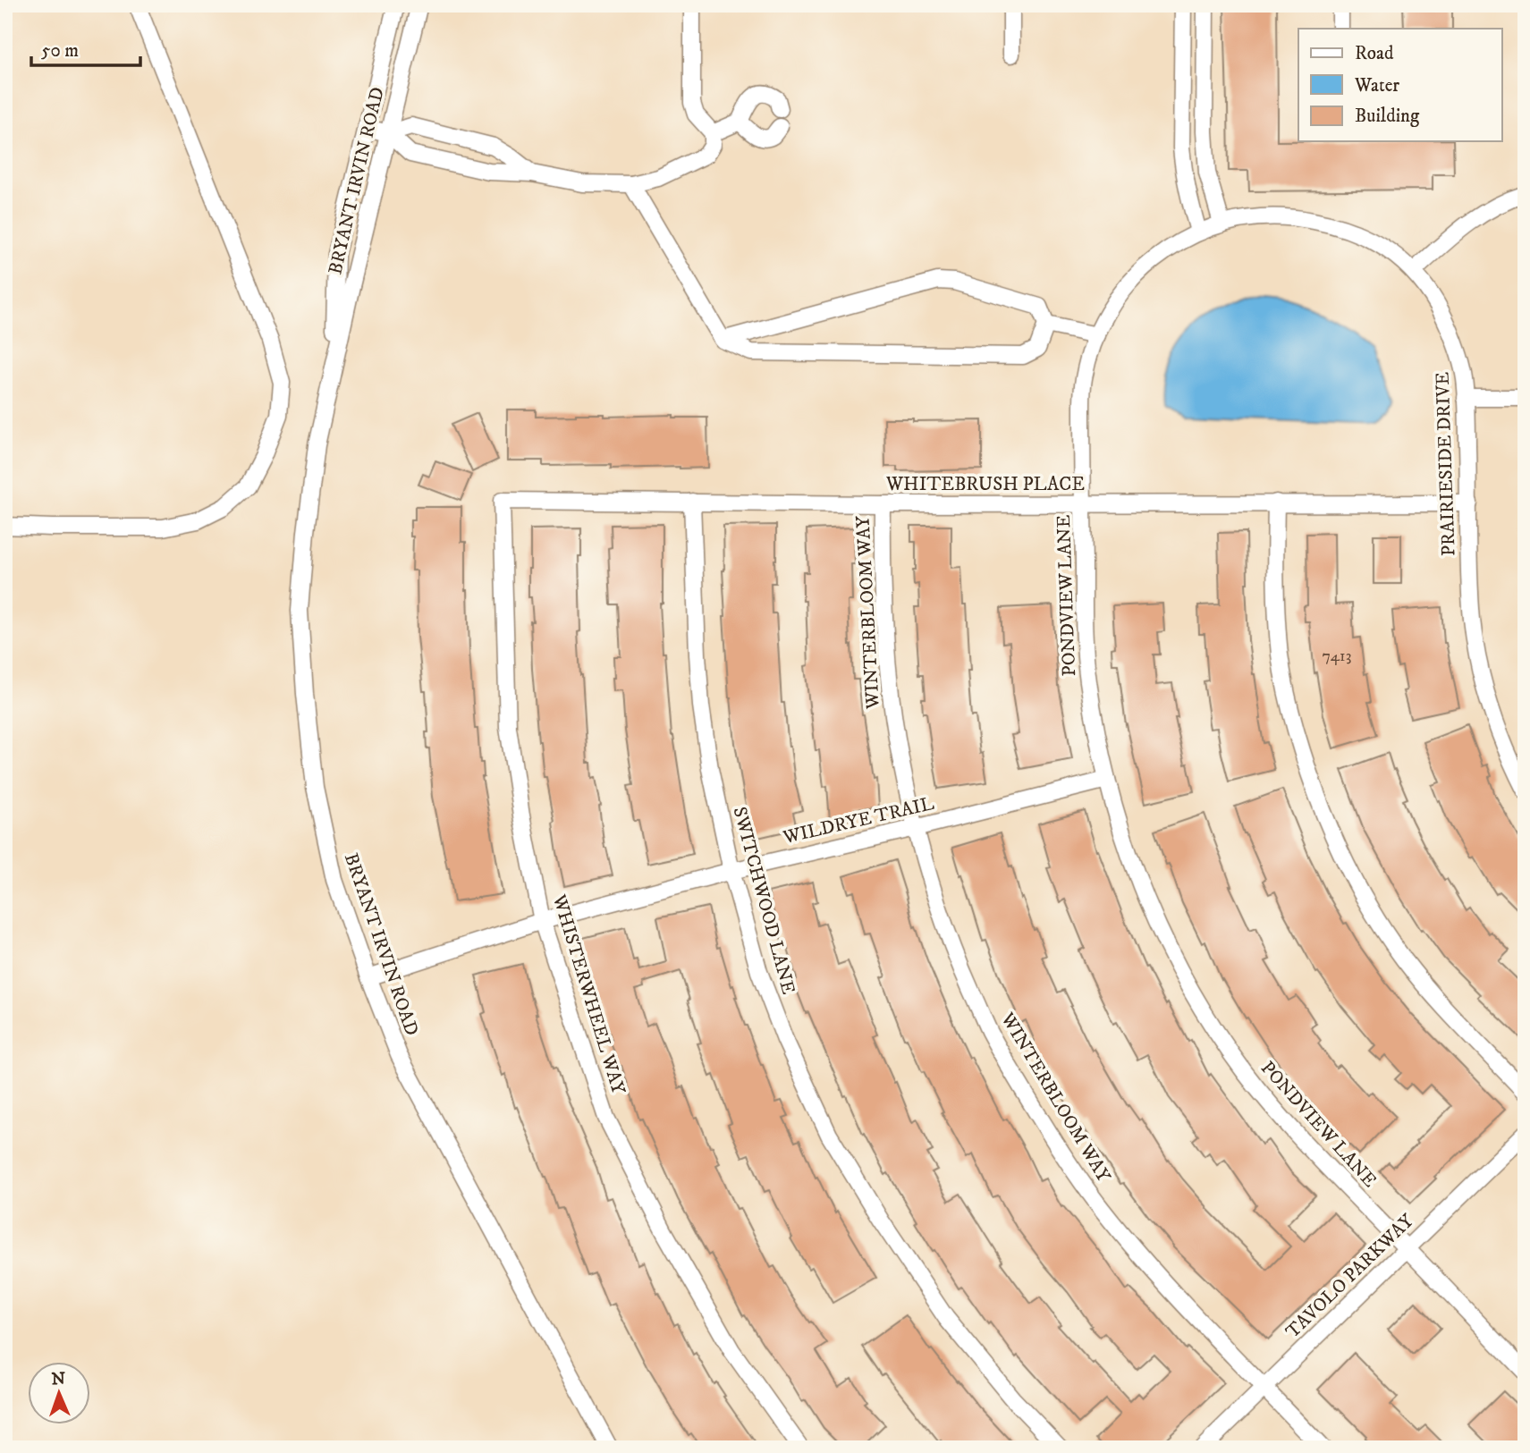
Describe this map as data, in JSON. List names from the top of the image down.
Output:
{
  "streets": {
    "street": [
      "BRYANT IRVIN ROAD",
      "PRAIRIESIDE DRIVE",
      "WHITEBRUSH PLACE",
      "PONDVIEW LANE",
      "WINTERBLOOM WAY",
      "WILDRYE TRAIL",
      "SWITCHWOOD LANE",
      "WHISTERWHEEL WAY",
      "TAVOLO PARKWAY"
    ]
  },
  "crossings": [
    ["BRYANT IRVIN ROAD", "WILDRYE TRAIL"],
    ["PRAIRIESIDE DRIVE", "WHITEBRUSH PLACE"],
    ["PRAIRIESIDE DRIVE", "PONDVIEW LANE"],
    ["WHITEBRUSH PLACE", "PONDVIEW LANE"],
    ["WHITEBRUSH PLACE", "WINTERBLOOM WAY"],
    ["WHITEBRUSH PLACE", "SWITCHWOOD LANE"],
    ["WHITEBRUSH PLACE", "WHISTERWHEEL WAY"],
    ["PONDVIEW LANE", "WILDRYE TRAIL"],
    ["PONDVIEW LANE", "TAVOLO PARKWAY"],
    ["WINTERBLOOM WAY", "WILDRYE TRAIL"],
    ["WINTERBLOOM WAY", "TAVOLO PARKWAY"],
    ["WILDRYE TRAIL", "SWITCHWOOD LANE"],
    ["WILDRYE TRAIL", "WHISTERWHEEL WAY"]
  ],
  "house_numbers": ["7413"],
  "legend": ["Road", "Water", "Building"],
  "scale_bar": "50 m",
  "north": "top"
}
